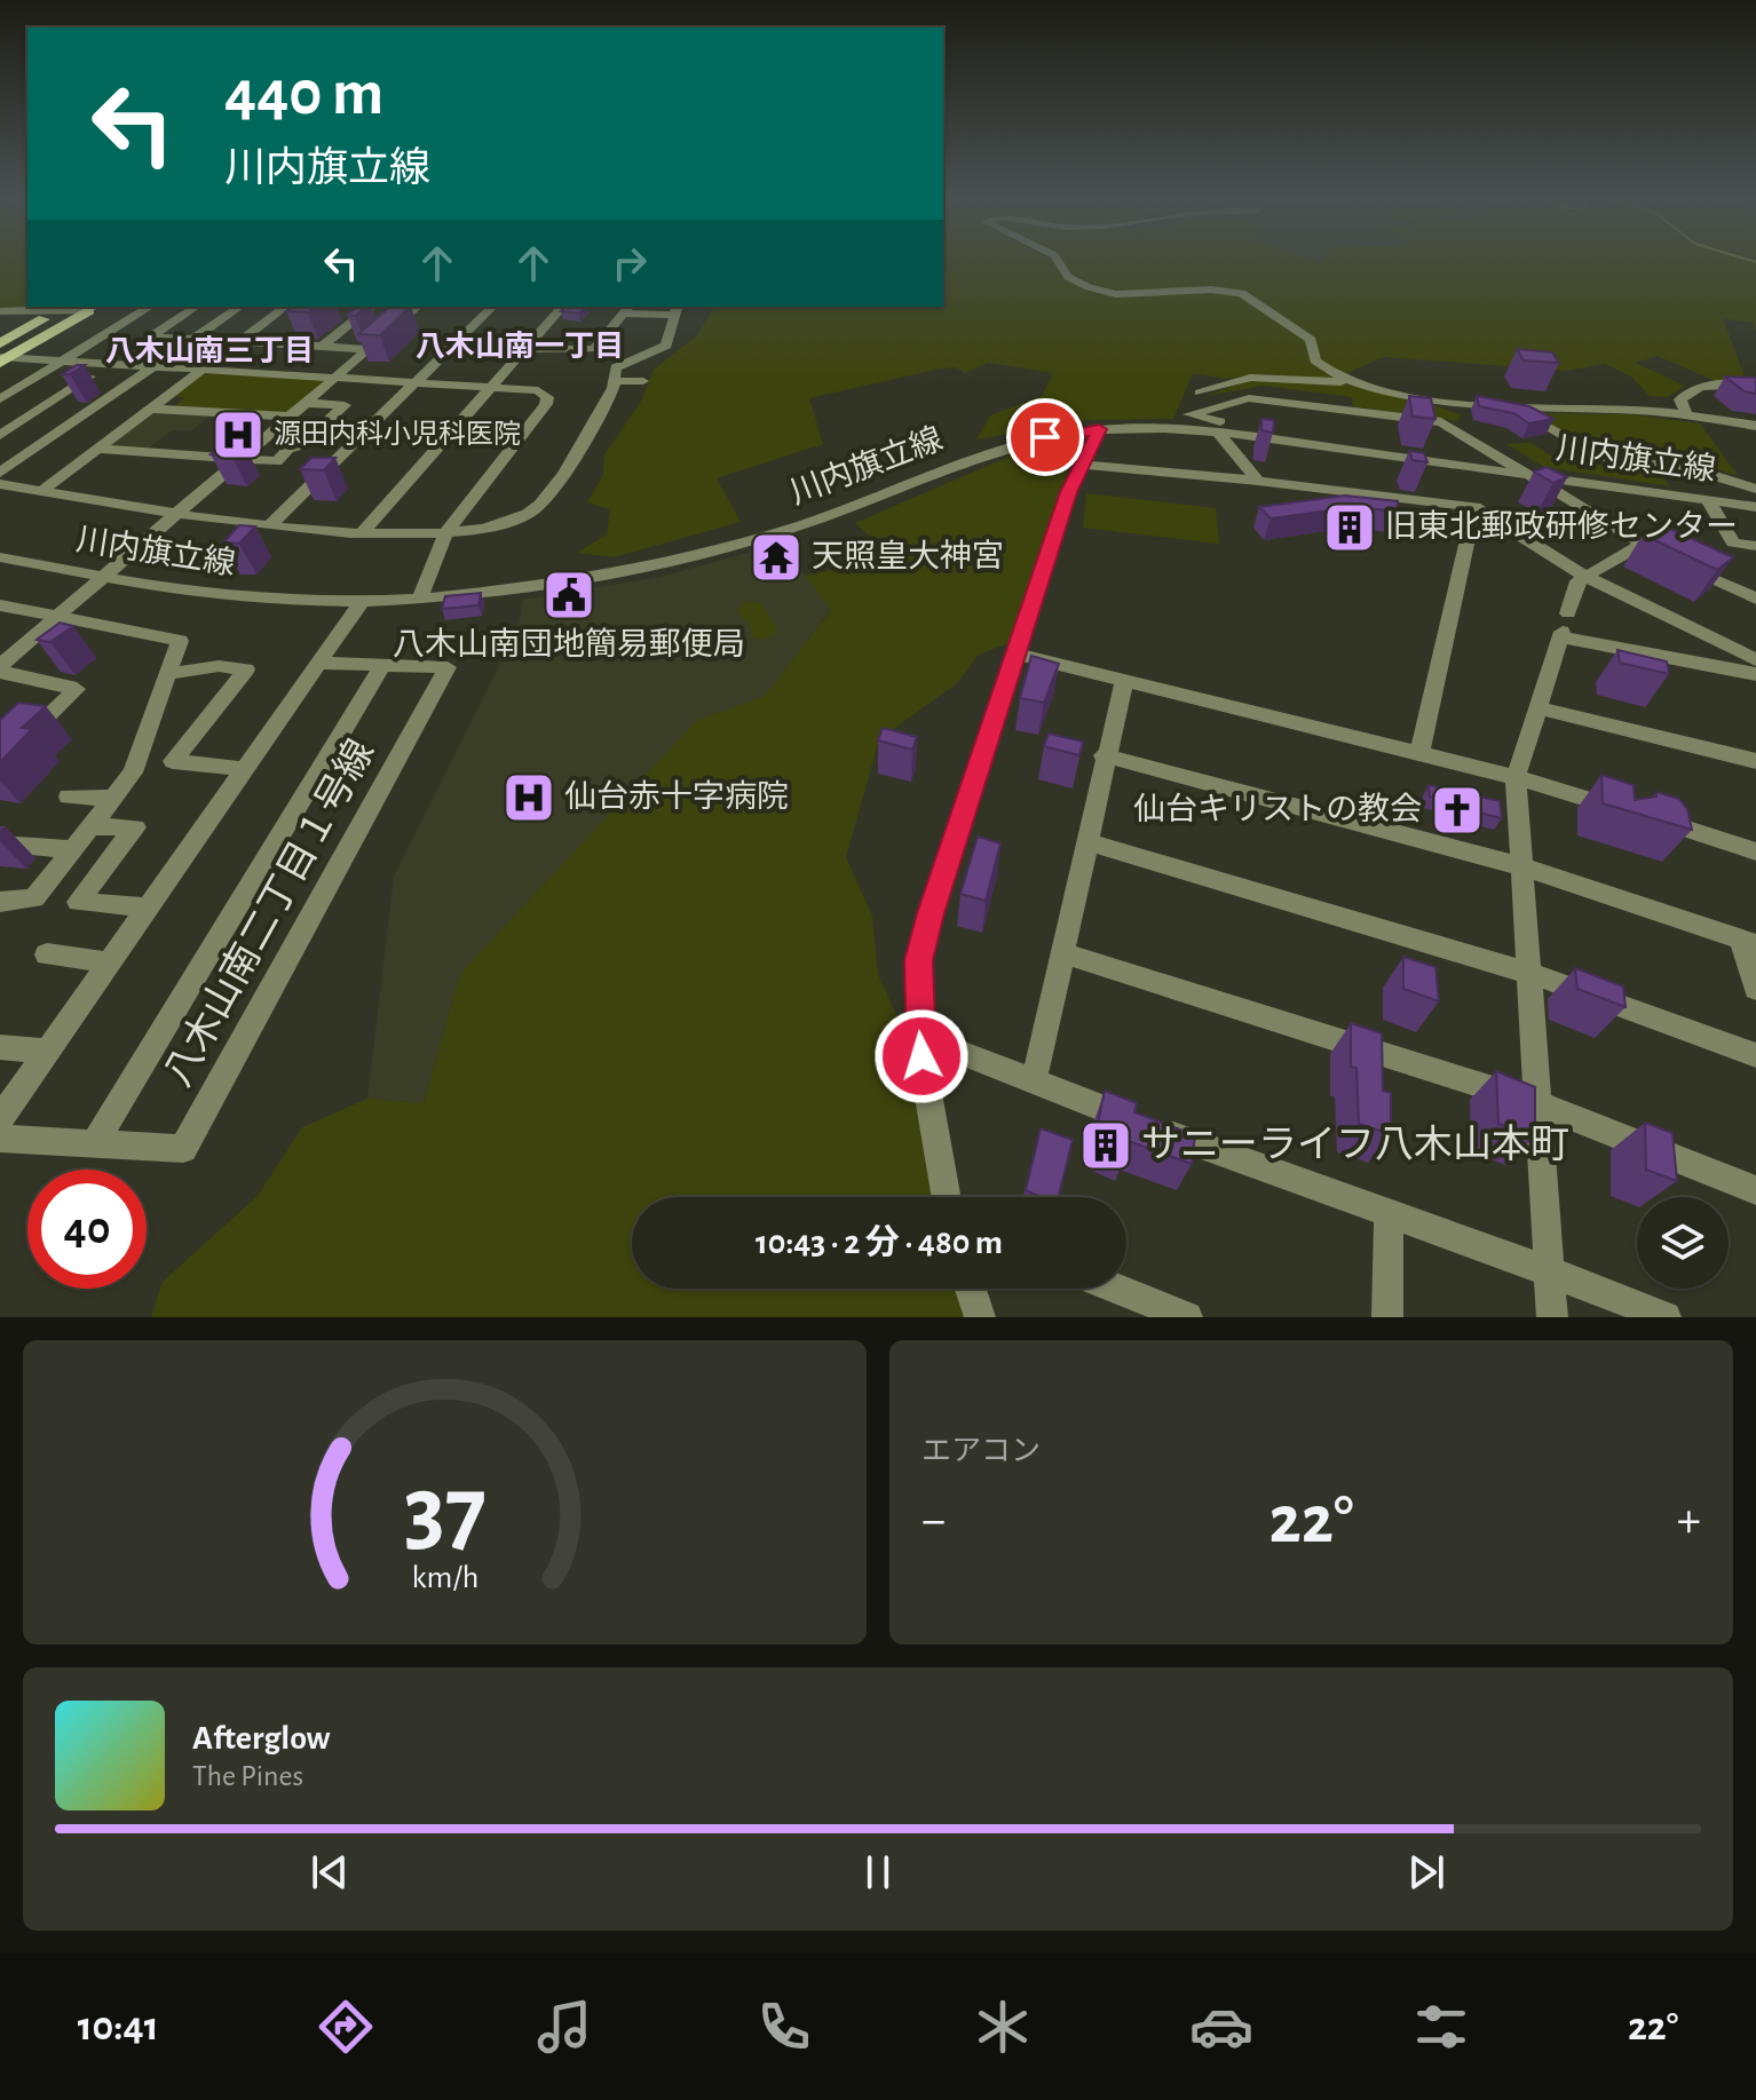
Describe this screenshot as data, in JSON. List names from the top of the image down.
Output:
{
  "streets": {
    "street": ["川内旗立線", "八木山南二丁目１号線"]
  },
  "districts": ["八木山南一丁目", "八木山南三丁目"],
  "places": {
    "hospital": ["源田内科小児科医院", "仙台赤十字病院"],
    "building": ["旧東北郵政研修センター", "サニーライフ八木山本町"],
    "temple": ["天照皇大神宮"],
    "public building": ["八木山南団地簡易郵便局"],
    "church": ["仙台キリストの教会"]
  },
  "page": {
    "turn": ["440 m", "川内旗立線"],
    "limit": "40",
    "trip": "10:43 · 2 分 · 480 m",
    "tile": "エアコン",
    "heat": ["−", "22°", "+"],
    "song": ["Afterglow", "The Pines"],
    "tabs": ["10:41", "22°"],
    "gauge": ["37", "km/h"]
  }
}
